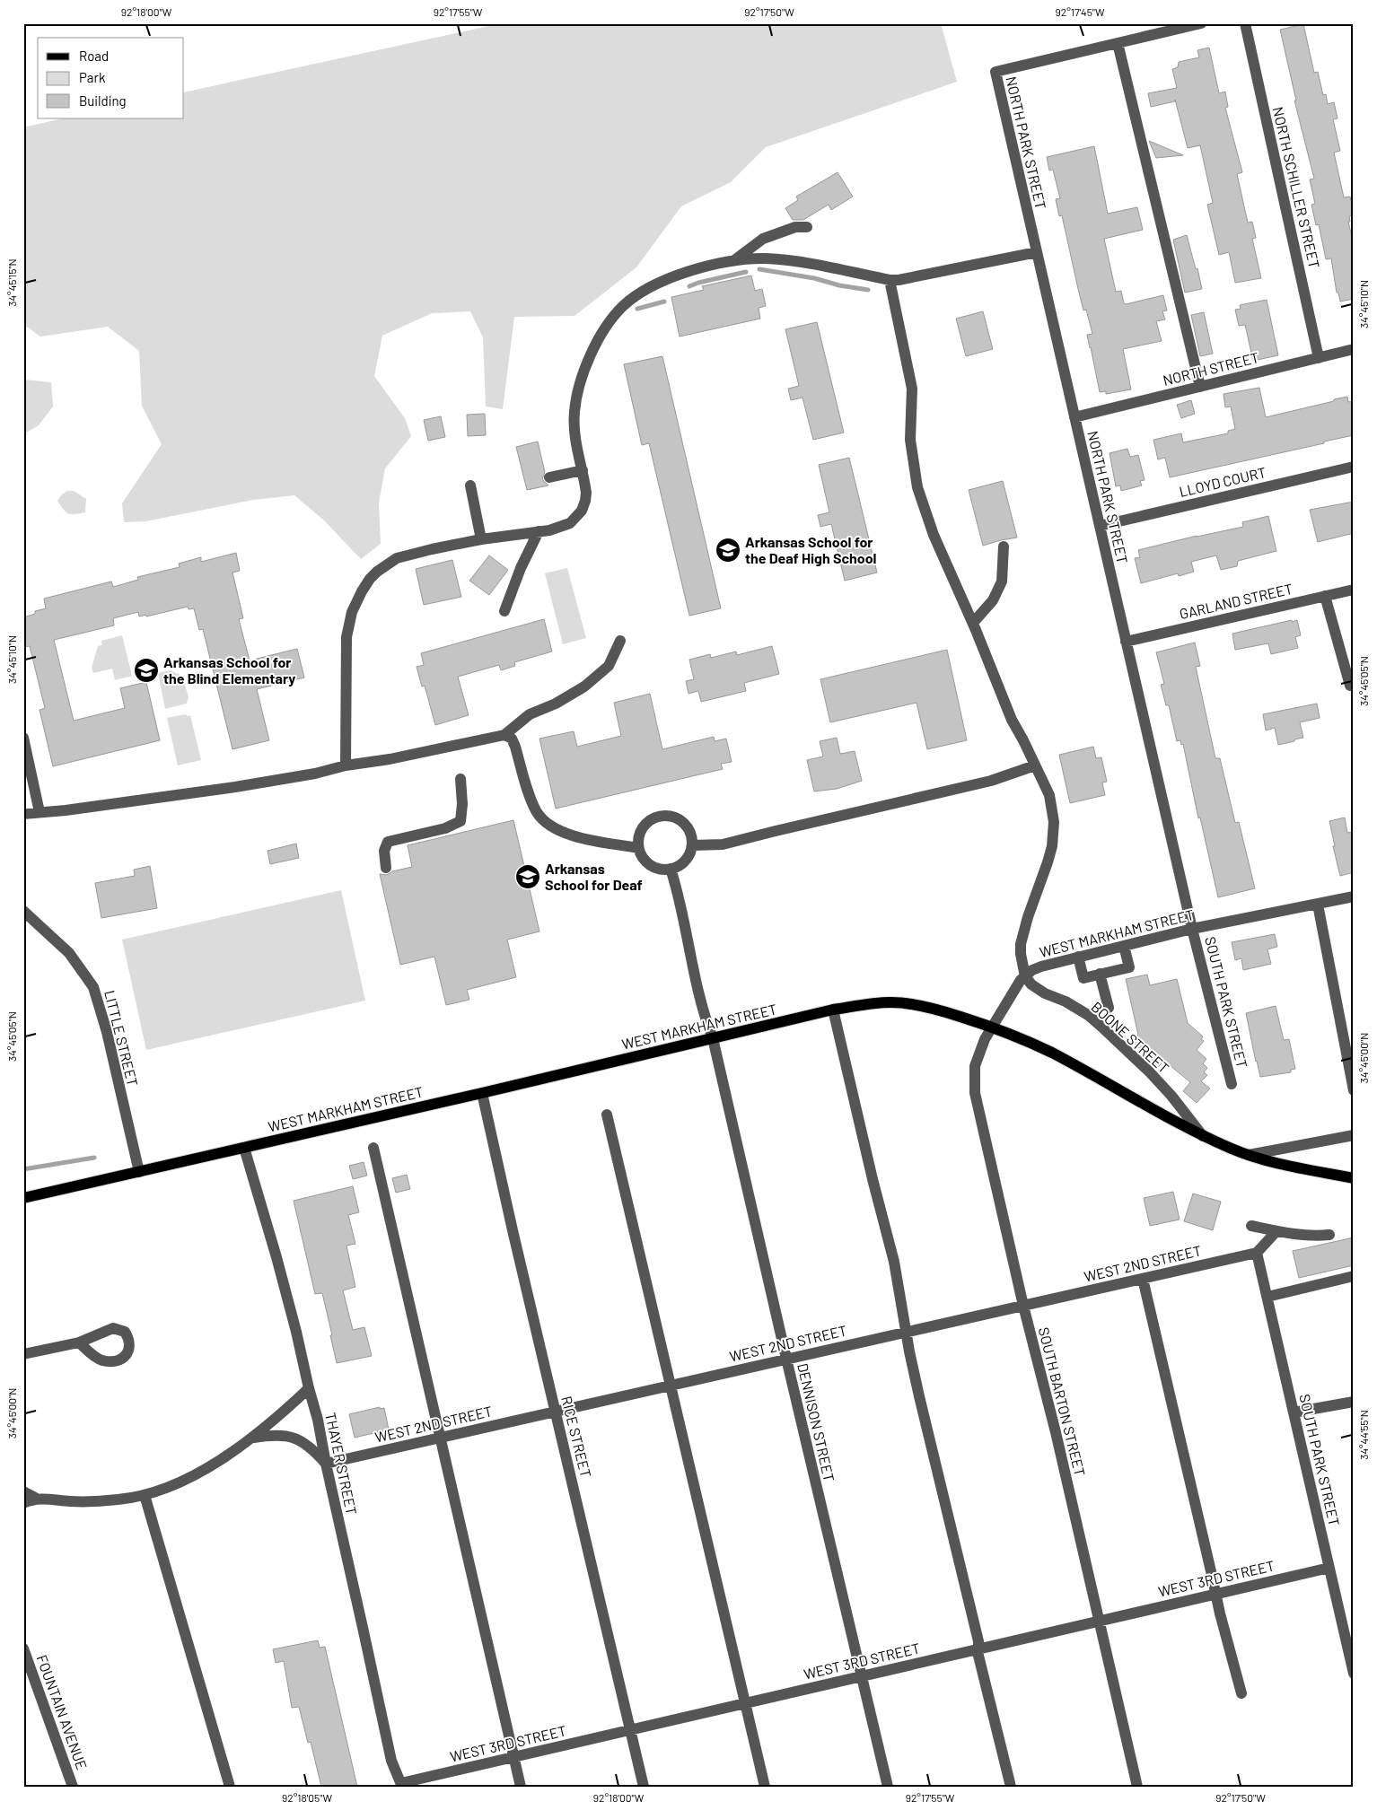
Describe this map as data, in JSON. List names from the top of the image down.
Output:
{
  "streets": {
    "main road": ["WEST MARKHAM STREET", "BOONE STREET"],
    "street": [
      "NORTH PARK STREET",
      "NORTH SCHILLER STREET",
      "NORTH STREET",
      "LLOYD COURT",
      "GARLAND STREET",
      "SOUTH PARK STREET",
      "LITTLE STREET",
      "WEST 2ND STREET",
      "SOUTH BARTON STREET",
      "DENNISON STREET",
      "RICE STREET",
      "THAYER STREET",
      "WEST 3RD STREET",
      "FOUNTAIN AVENUE"
    ]
  },
  "crossings": [
    ["NORTH PARK STREET", "NORTH STREET"],
    ["NORTH PARK STREET", "LLOYD COURT"],
    ["NORTH PARK STREET", "GARLAND STREET"],
    ["NORTH PARK STREET", "WEST MARKHAM STREET"],
    ["NORTH PARK STREET", "SOUTH PARK STREET"],
    ["NORTH SCHILLER STREET", "NORTH STREET"],
    ["WEST MARKHAM STREET", "SOUTH PARK STREET"],
    ["WEST MARKHAM STREET", "BOONE STREET"],
    ["WEST MARKHAM STREET", "LITTLE STREET"],
    ["WEST MARKHAM STREET", "SOUTH BARTON STREET"],
    ["WEST MARKHAM STREET", "DENNISON STREET"],
    ["WEST MARKHAM STREET", "RICE STREET"],
    ["WEST MARKHAM STREET", "THAYER STREET"],
    ["SOUTH PARK STREET", "WEST 2ND STREET"],
    ["SOUTH PARK STREET", "WEST 3RD STREET"],
    ["BOONE STREET", "SOUTH BARTON STREET"],
    ["WEST 2ND STREET", "SOUTH BARTON STREET"],
    ["WEST 2ND STREET", "DENNISON STREET"],
    ["WEST 2ND STREET", "RICE STREET"],
    ["WEST 2ND STREET", "THAYER STREET"],
    ["SOUTH BARTON STREET", "WEST 3RD STREET"],
    ["DENNISON STREET", "WEST 3RD STREET"],
    ["RICE STREET", "WEST 3RD STREET"],
    ["THAYER STREET", "WEST 3RD STREET"]
  ],
  "places": {
    "school or university": ["Arkansas School for the Deaf High School", "Arkansas School for the Blind Elementary", "Arkansas School for Deaf"]
  },
  "legend": ["Road", "Park", "Building"],
  "coordinates": [
    "92°18'00\"W",
    "92°17'55\"W",
    "92°17'50\"W",
    "92°17'45\"W",
    "34°45'15\"N",
    "34°45'10\"N",
    "34°45'05\"N",
    "34°45'00\"N",
    "34°44'55\"N",
    "92°18'05\"W"
  ]
}
